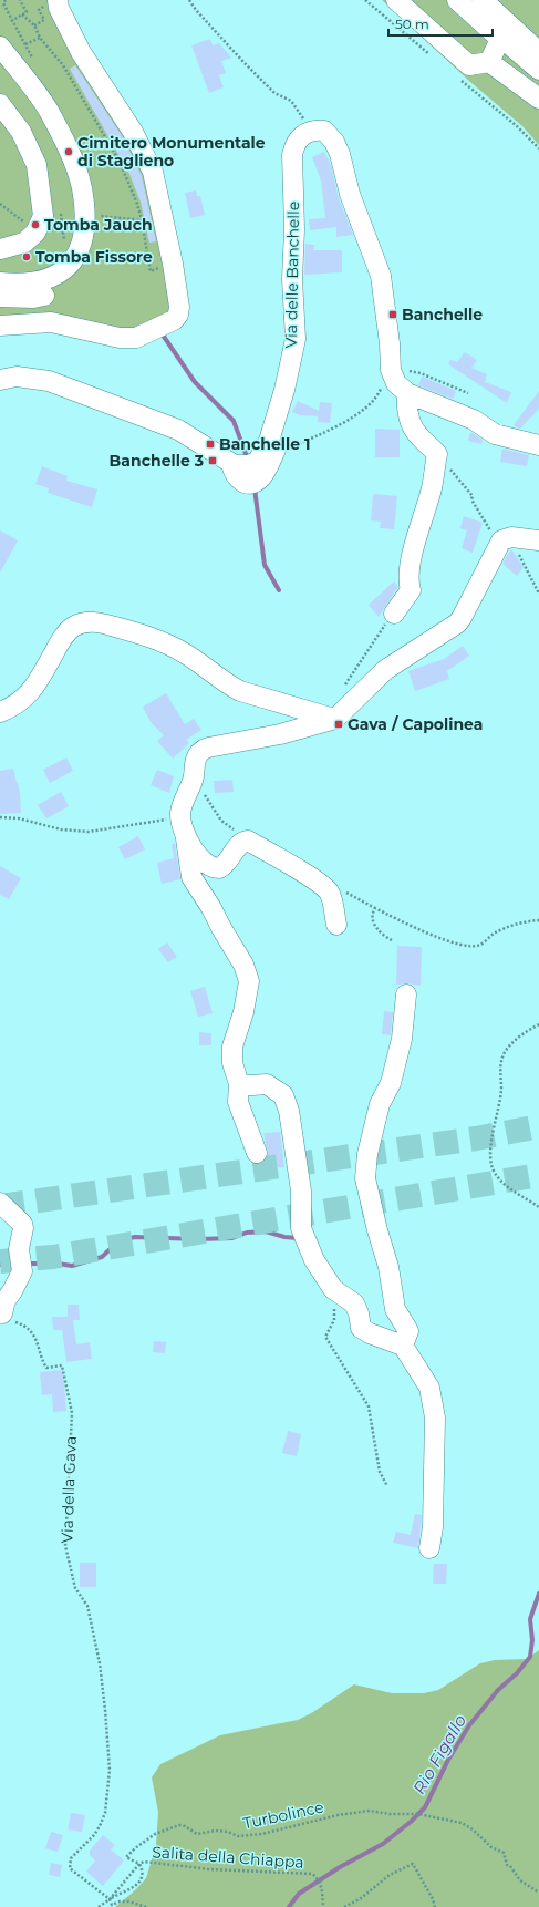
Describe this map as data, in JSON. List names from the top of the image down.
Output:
{
  "streets": {
    "street": ["Via delle Banchelle"],
    "path": ["Via della Gava", "Turbolince", "Salita della Chiappa"]
  },
  "crossings": [
    ["Via della Gava", "Salita della Chiappa"],
    ["Turbolince", "Salita della Chiappa"]
  ],
  "water": ["Rio Figallo"],
  "places": {
    "other": ["Cimitero Monumentale di Staglieno", "Tomba Jauch", "Tomba Fissore"],
    "transit": [
      "Banchelle",
      "Banchelle 1",
      "Banchelle 3",
      "Gava / Capolinea"
    ]
  },
  "scale_bar": "50 m"
}
